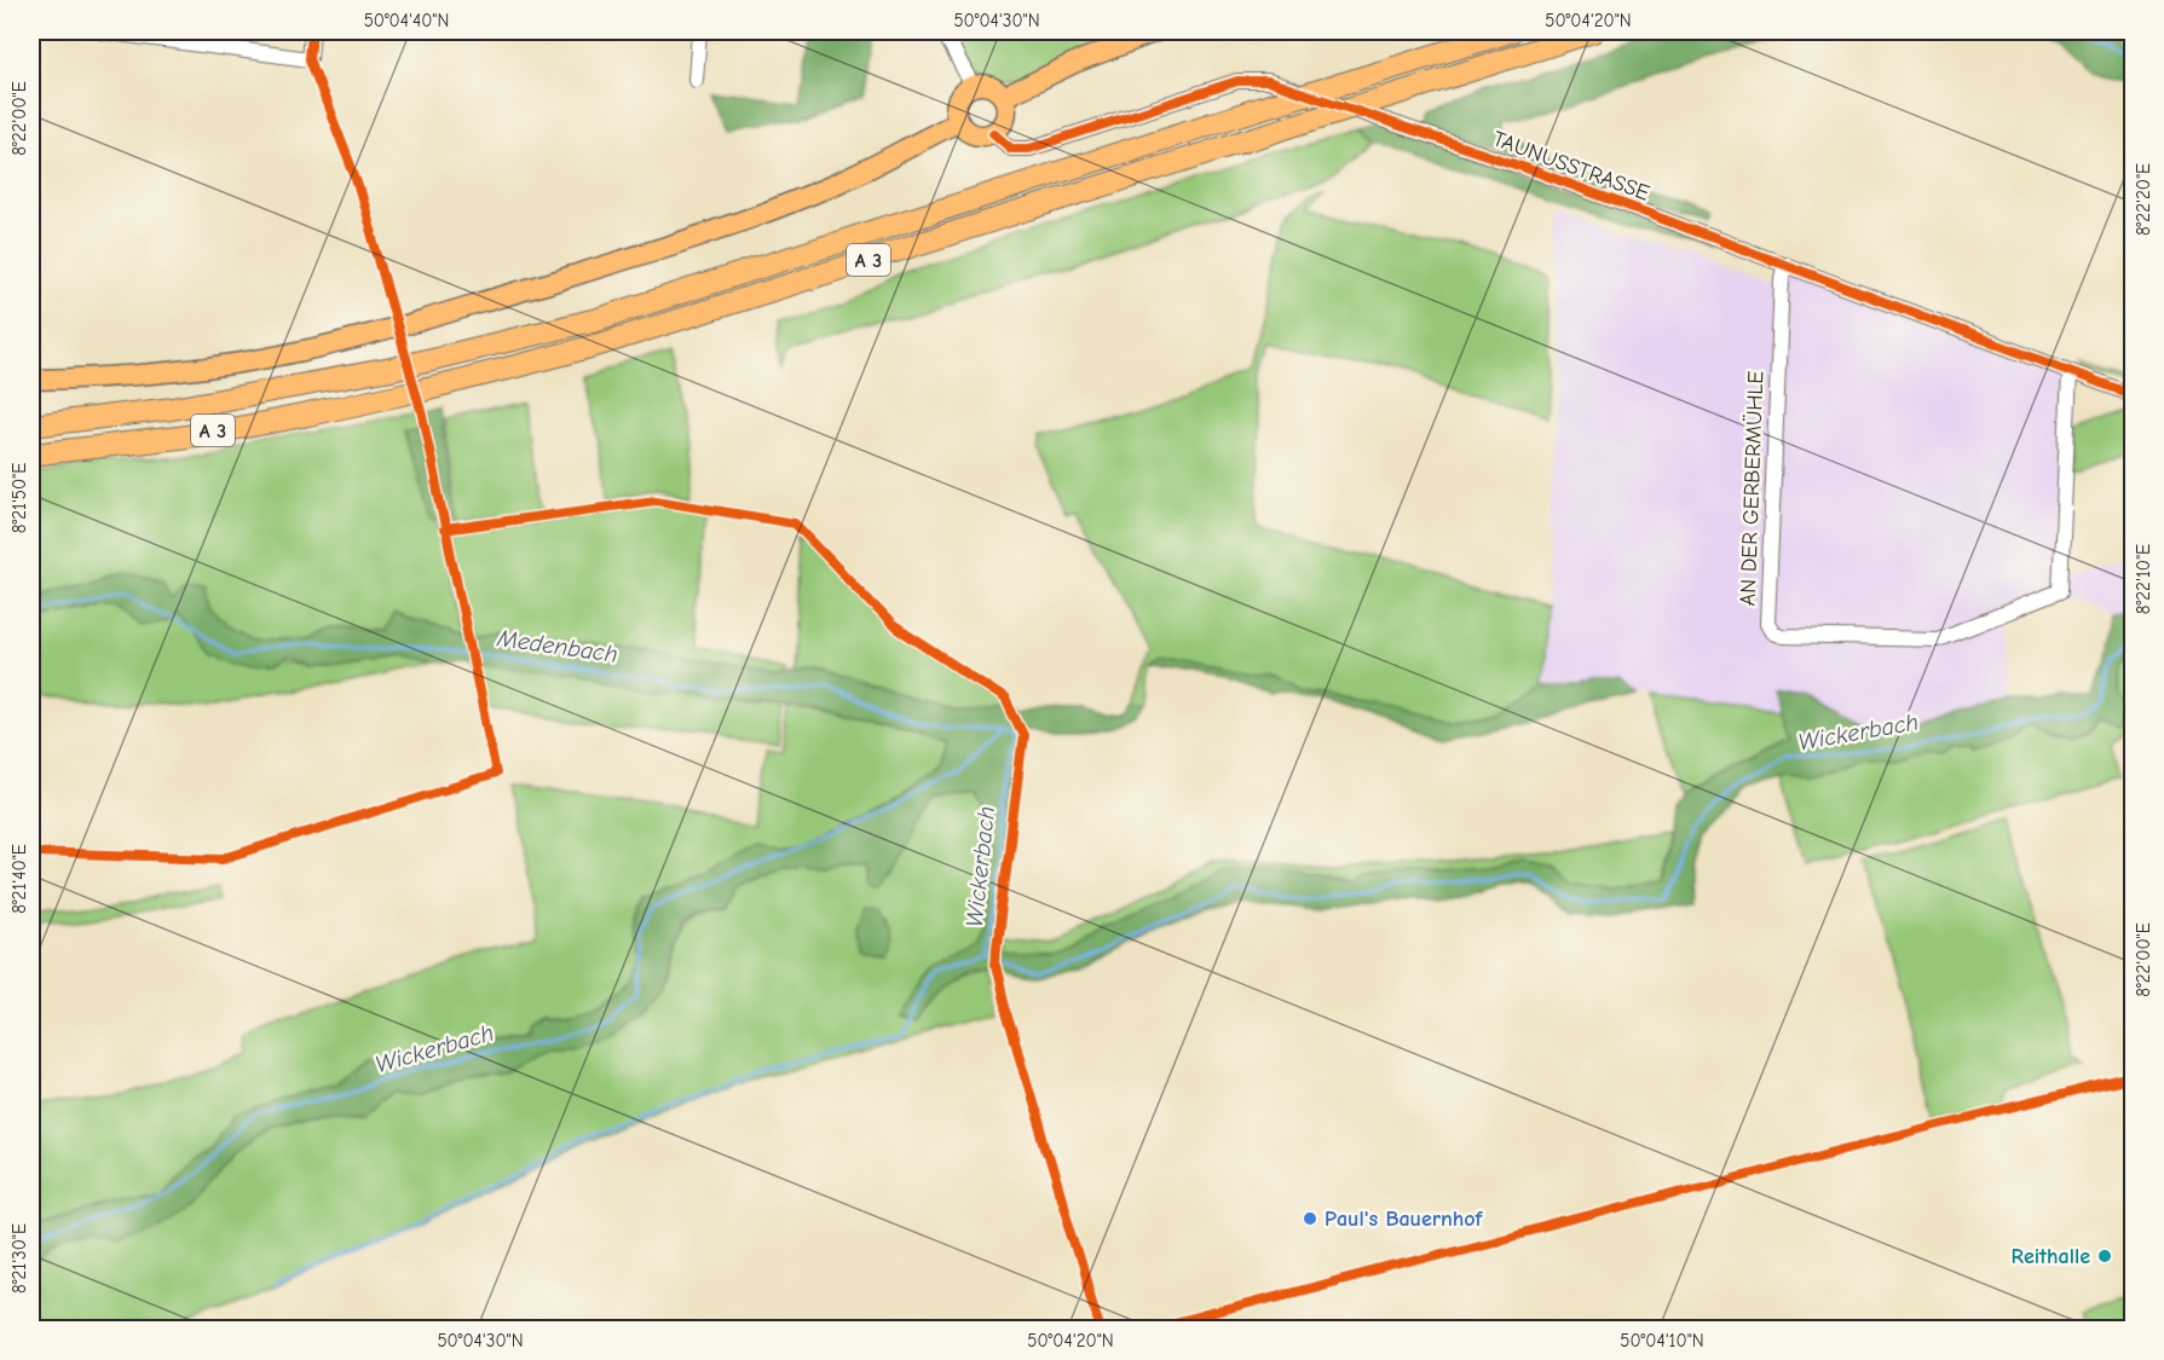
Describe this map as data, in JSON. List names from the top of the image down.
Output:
{
  "streets": {
    "highway": ["A 3"],
    "street": ["TAUNUSSTRASSE", "AN DER GERBERMÜHLE"]
  },
  "crossings": [
    ["TAUNUSSTRASSE", "AN DER GERBERMÜHLE"]
  ],
  "water": ["Medenbach", "Wickerbach"],
  "places": ["Paul's Bauernhof", "Reithalle"],
  "coordinates": [
    "50°04'40\"N",
    "50°04'30\"N",
    "50°04'20\"N",
    "8°22'00\"E",
    "8°22'20\"E",
    "8°21'50\"E",
    "8°22'10\"E",
    "8°21'40\"E",
    "8°21'30\"E",
    "50°04'10\"N"
  ]
}
